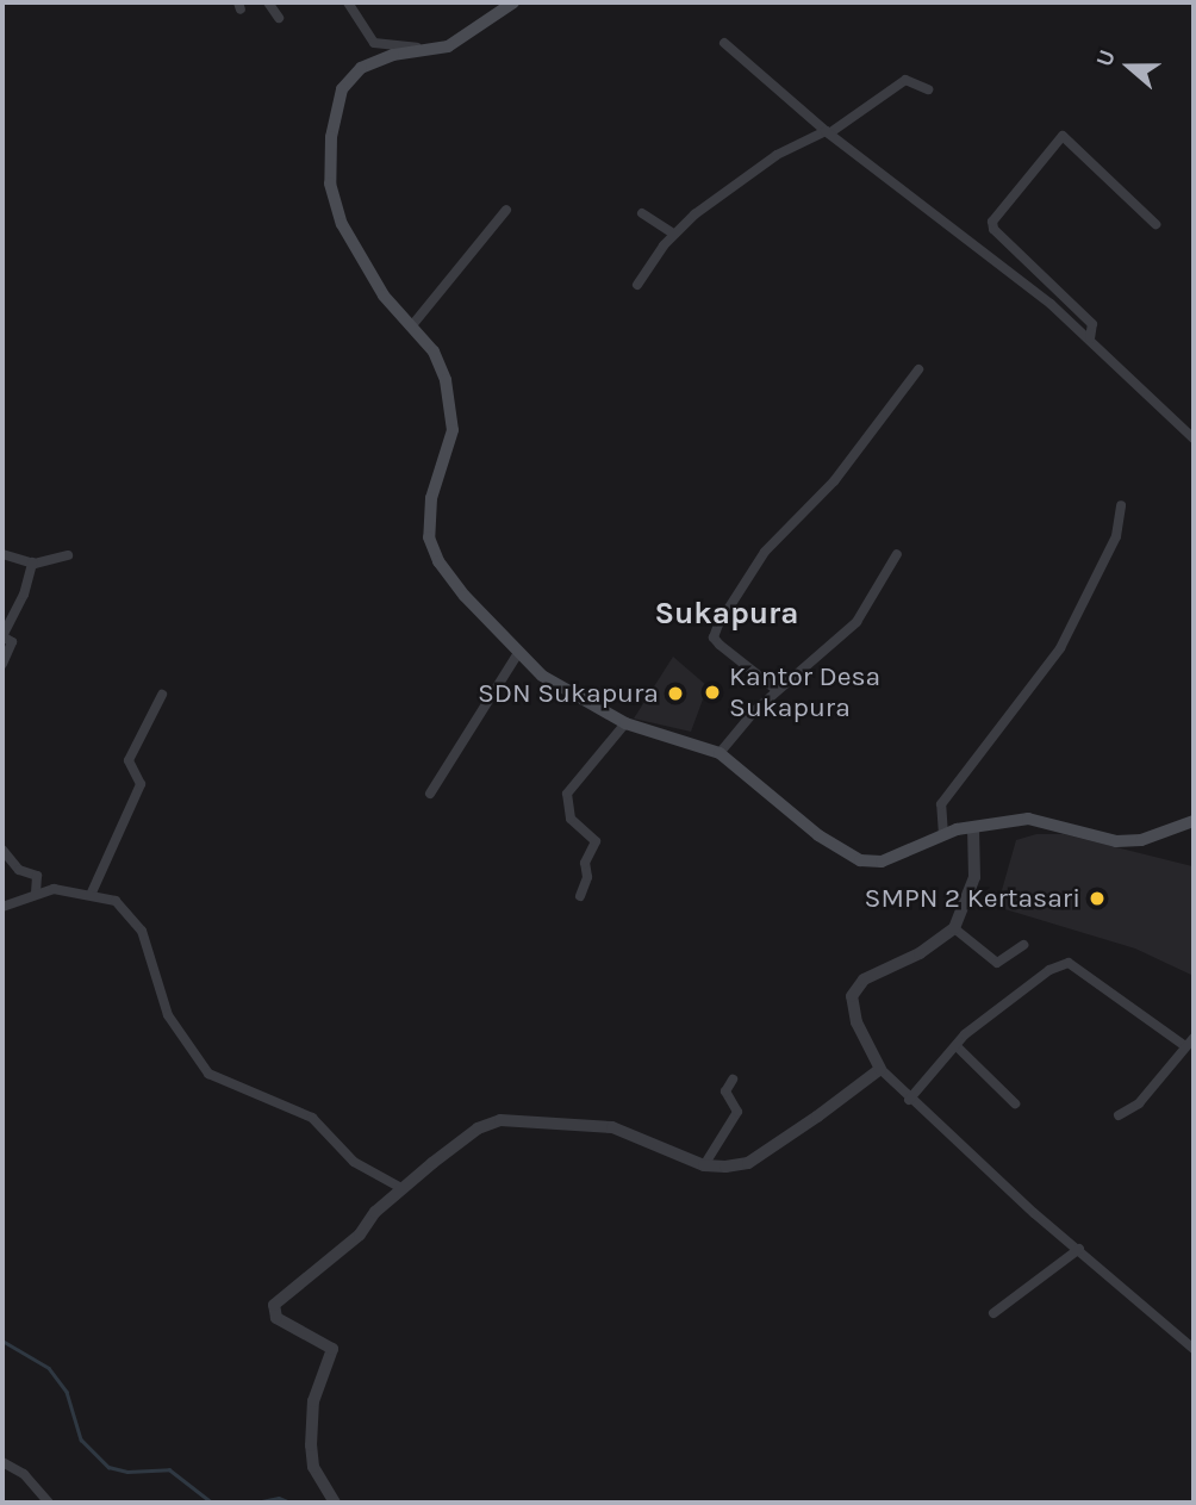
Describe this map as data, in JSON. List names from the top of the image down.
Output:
{
  "districts": ["Sukapura"],
  "places": ["Kantor Desa Sukapura", "SDN Sukapura", "SMPN 2 Kertasari"],
  "north": "left"
}
